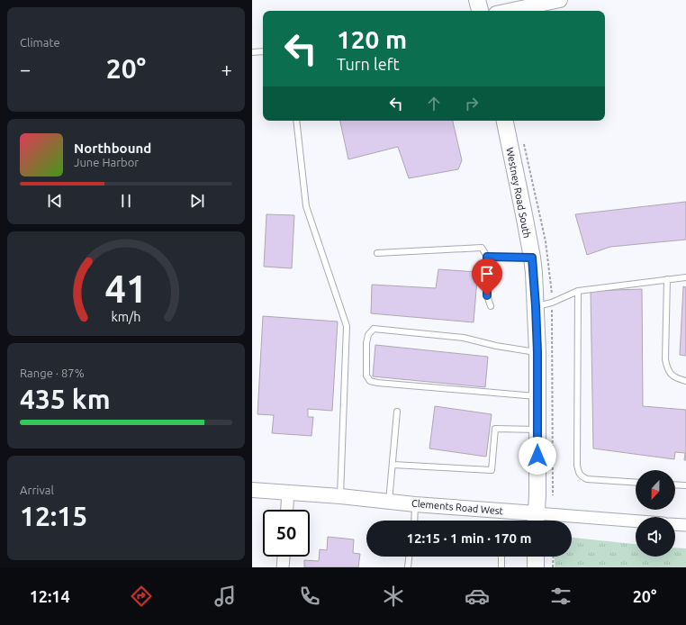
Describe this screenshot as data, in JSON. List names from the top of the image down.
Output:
{
  "streets": {
    "main road": ["Westney Road South"],
    "street": ["Clements Road West"]
  },
  "crossings": [
    ["Westney Road South", "Clements Road West"]
  ],
  "north": "bottom",
  "page": {
    "tile": [
      "Climate",
      ["Range · 87%", "435 km"],
      ["Arrival", "12:15"]
    ],
    "turn": ["120 m", "Turn left"],
    "heat": ["−", "20°", "+"],
    "song": ["Northbound", "June Harbor"],
    "limit": "50",
    "trip": "12:15 · 1 min · 170 m",
    "tabs": ["12:14", "20°"],
    "gauge": ["41", "km/h"]
  }
}
